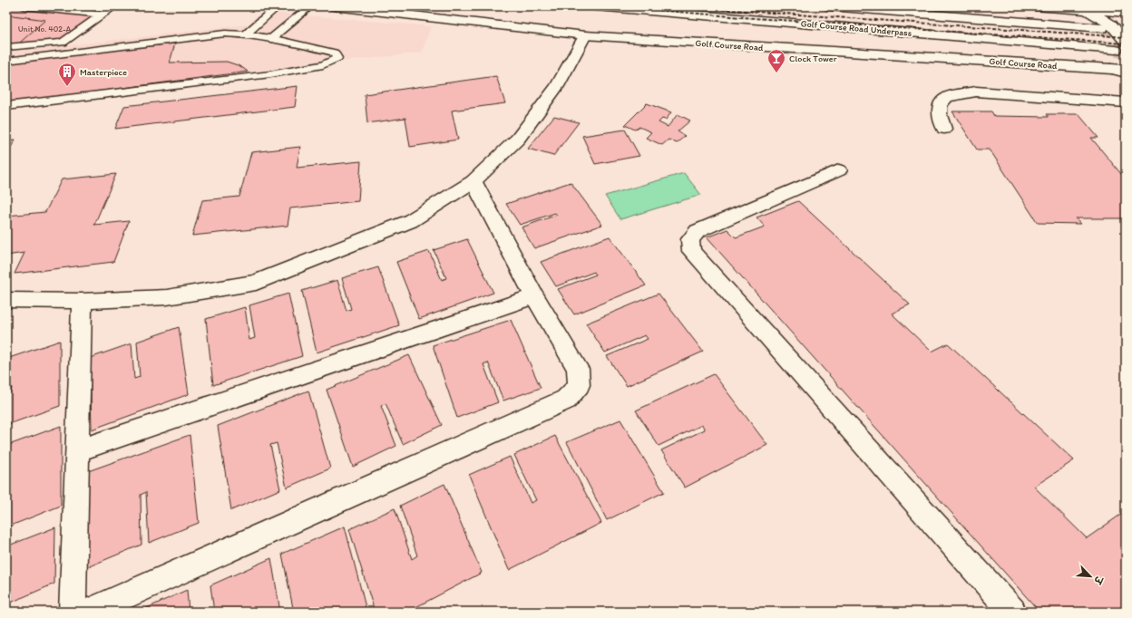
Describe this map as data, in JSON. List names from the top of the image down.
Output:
{
  "streets": {
    "street": ["Golf Course Road Underpass", "Golf Course Road"]
  },
  "places": {
    "bar": ["Clock Tower"],
    "building": ["Masterpiece"]
  },
  "house_numbers": ["Unit No. 402-A"],
  "north": "bottom right"
}
